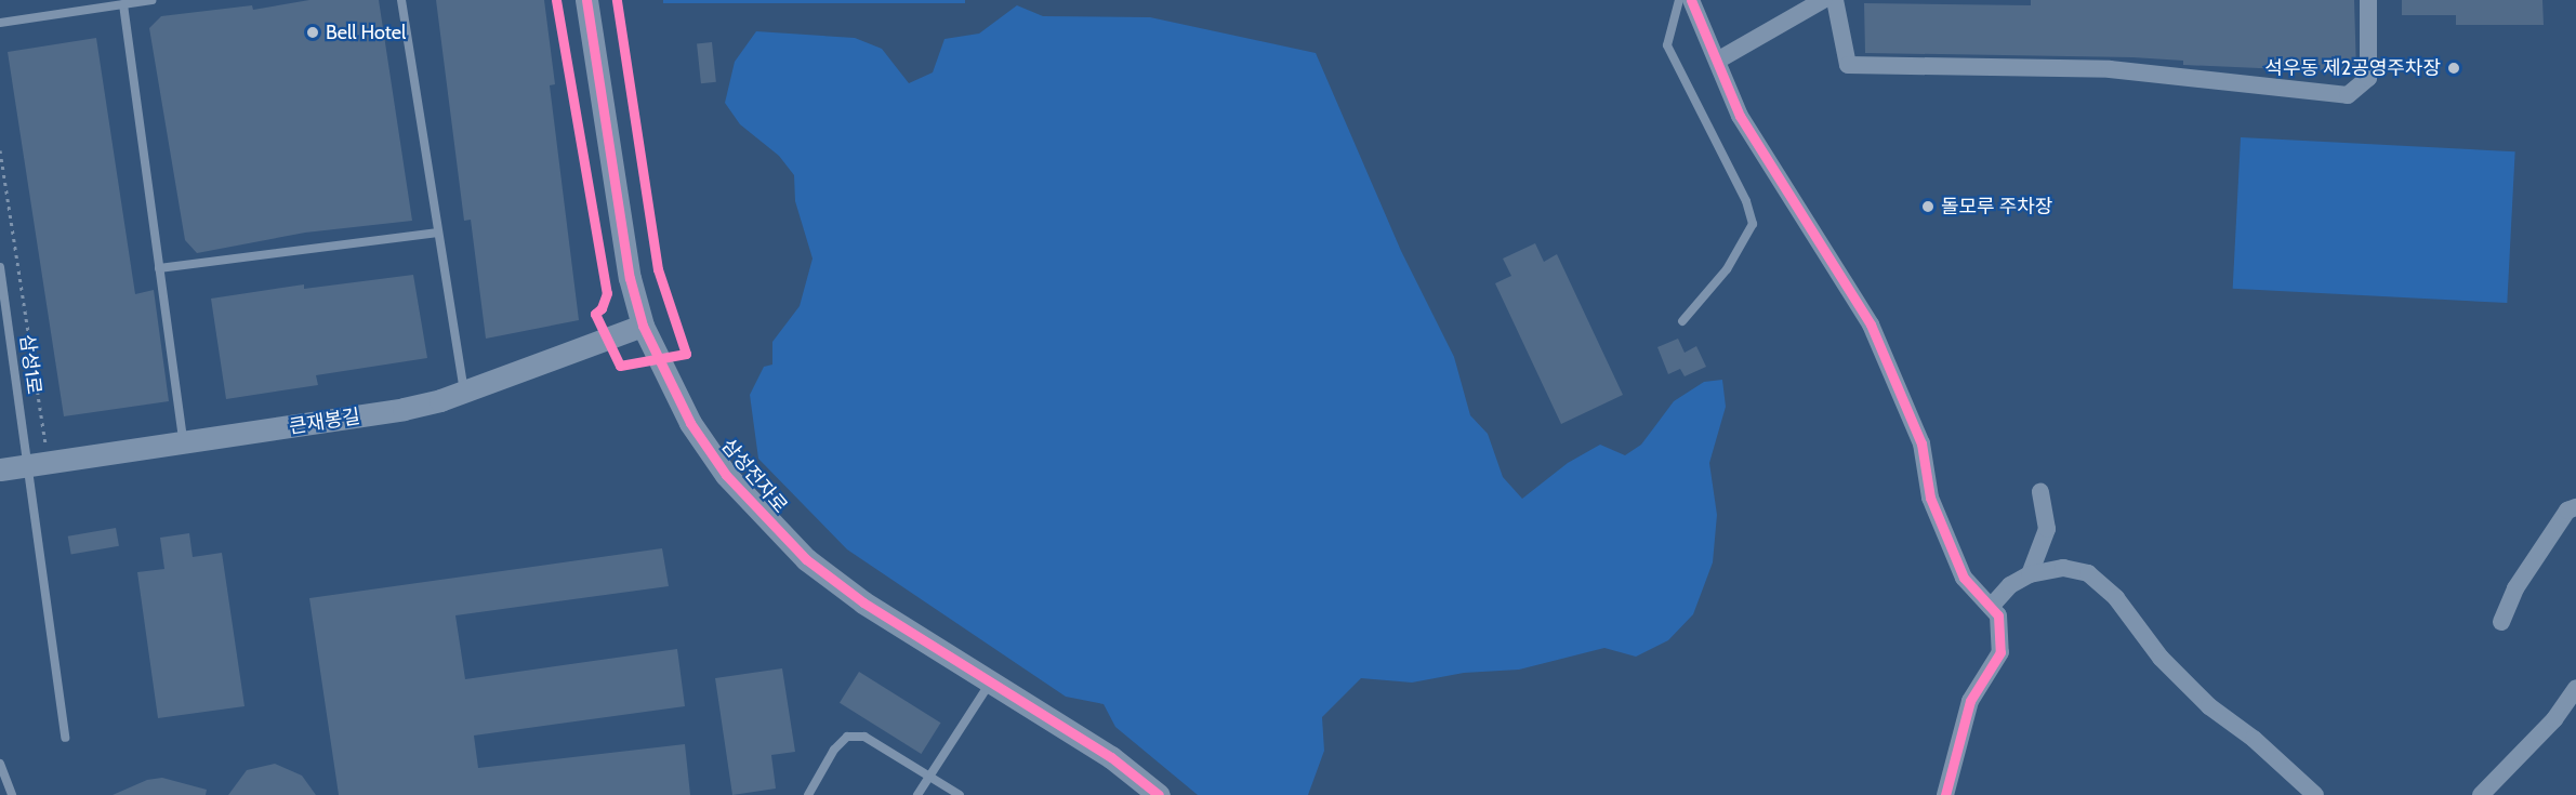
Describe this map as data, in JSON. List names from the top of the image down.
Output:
{
  "streets": {
    "street": ["큰재봉길", "삼성전자로"],
    "lane": ["삼성1로"]
  },
  "crossings": [
    ["삼성1로", "큰재봉길"],
    ["큰재봉길", "삼성전자로"]
  ],
  "places": ["Bell Hotel", "석우동 제2공영주차장", "돌모루 주차장"]
}
